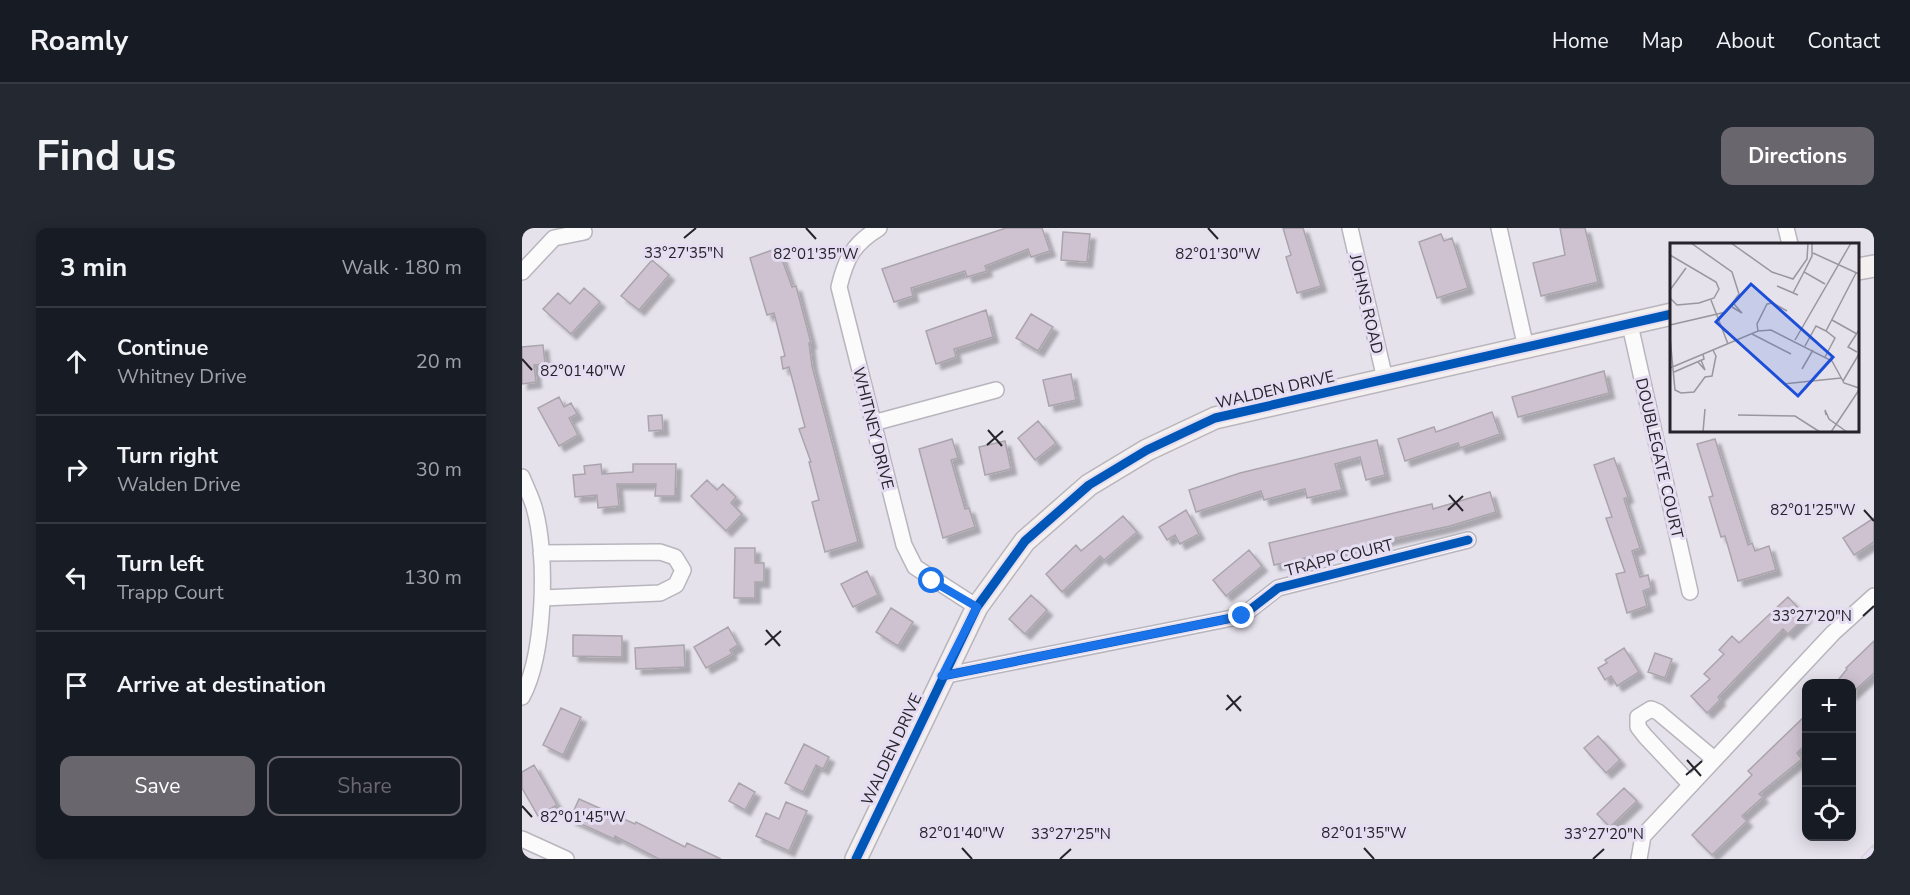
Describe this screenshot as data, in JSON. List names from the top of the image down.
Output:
{
  "streets": {
    "street": [
      "JOHNS ROAD",
      "WALDEN DRIVE",
      "WHITNEY DRIVE",
      "DOUBLEGATE COURT",
      "TRAPP COURT"
    ]
  },
  "crossings": [
    ["JOHNS ROAD", "WALDEN DRIVE"],
    ["WALDEN DRIVE", "WHITNEY DRIVE"],
    ["WALDEN DRIVE", "DOUBLEGATE COURT"],
    ["WALDEN DRIVE", "TRAPP COURT"]
  ],
  "page": {
    "header": "Roamly",
    "nav": [
      "Home",
      "Map",
      "About",
      "Contact"
    ],
    "buttons": [
      "Directions",
      ["Save", "Share"]
    ],
    "title": "Find us",
    "heading": ["3 min", "Walk · 180 m"],
    "list": [
      ["Continue", "Whitney Drive", "20 m"],
      ["Turn right", "Walden Drive", "30 m"],
      ["Turn left", "Trapp Court", "130 m"],
      "Arrive at destination"
    ],
    "map_buttons": ["+", "−"]
  },
  "coordinates": [
    "33°27'35\"N",
    "82°01'35\"W",
    "82°01'30\"W",
    "82°01'40\"W",
    "82°01'25\"W",
    "33°27'20\"N",
    "82°01'45\"W",
    "33°27'25\"N"
  ]
}
